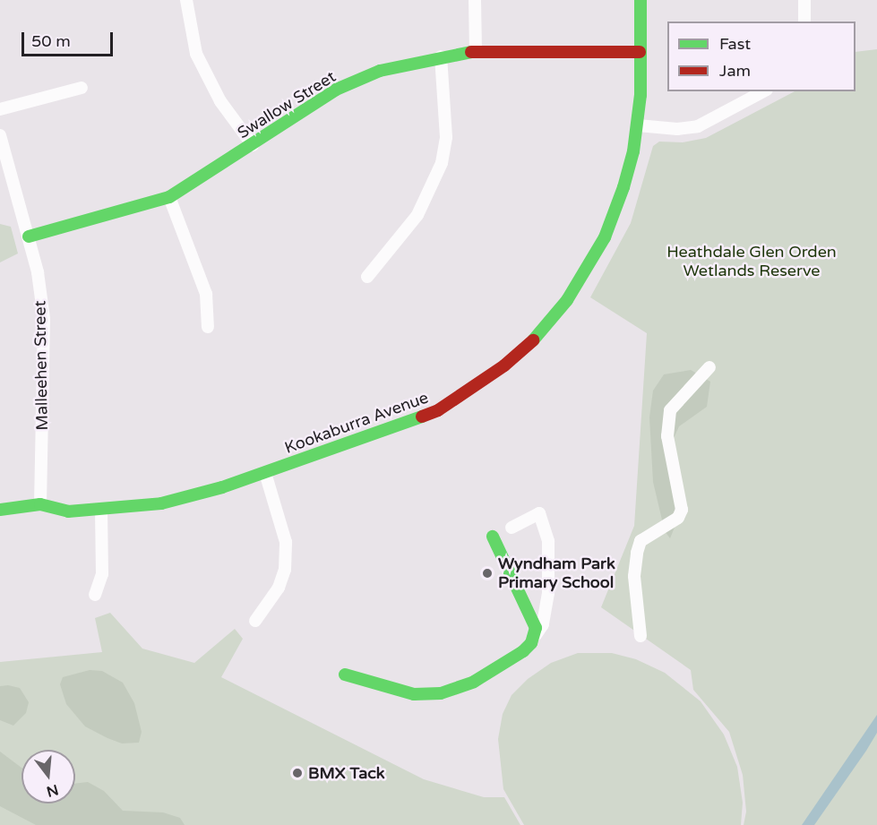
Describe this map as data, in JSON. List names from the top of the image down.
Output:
{
  "streets": {
    "street": ["Swallow Street", "Malleehen Street", "Kookaburra Avenue"]
  },
  "crossings": [
    ["Swallow Street", "Malleehen Street"],
    ["Swallow Street", "Kookaburra Avenue"],
    ["Malleehen Street", "Kookaburra Avenue"]
  ],
  "parks": ["Heathdale Glen Orden Wetlands Reserve"],
  "places": ["Wyndham Park Primary School", "BMX Tack"],
  "legend": ["Fast", "Jam"],
  "scale_bar": "50 m",
  "north": "bottom"
}
